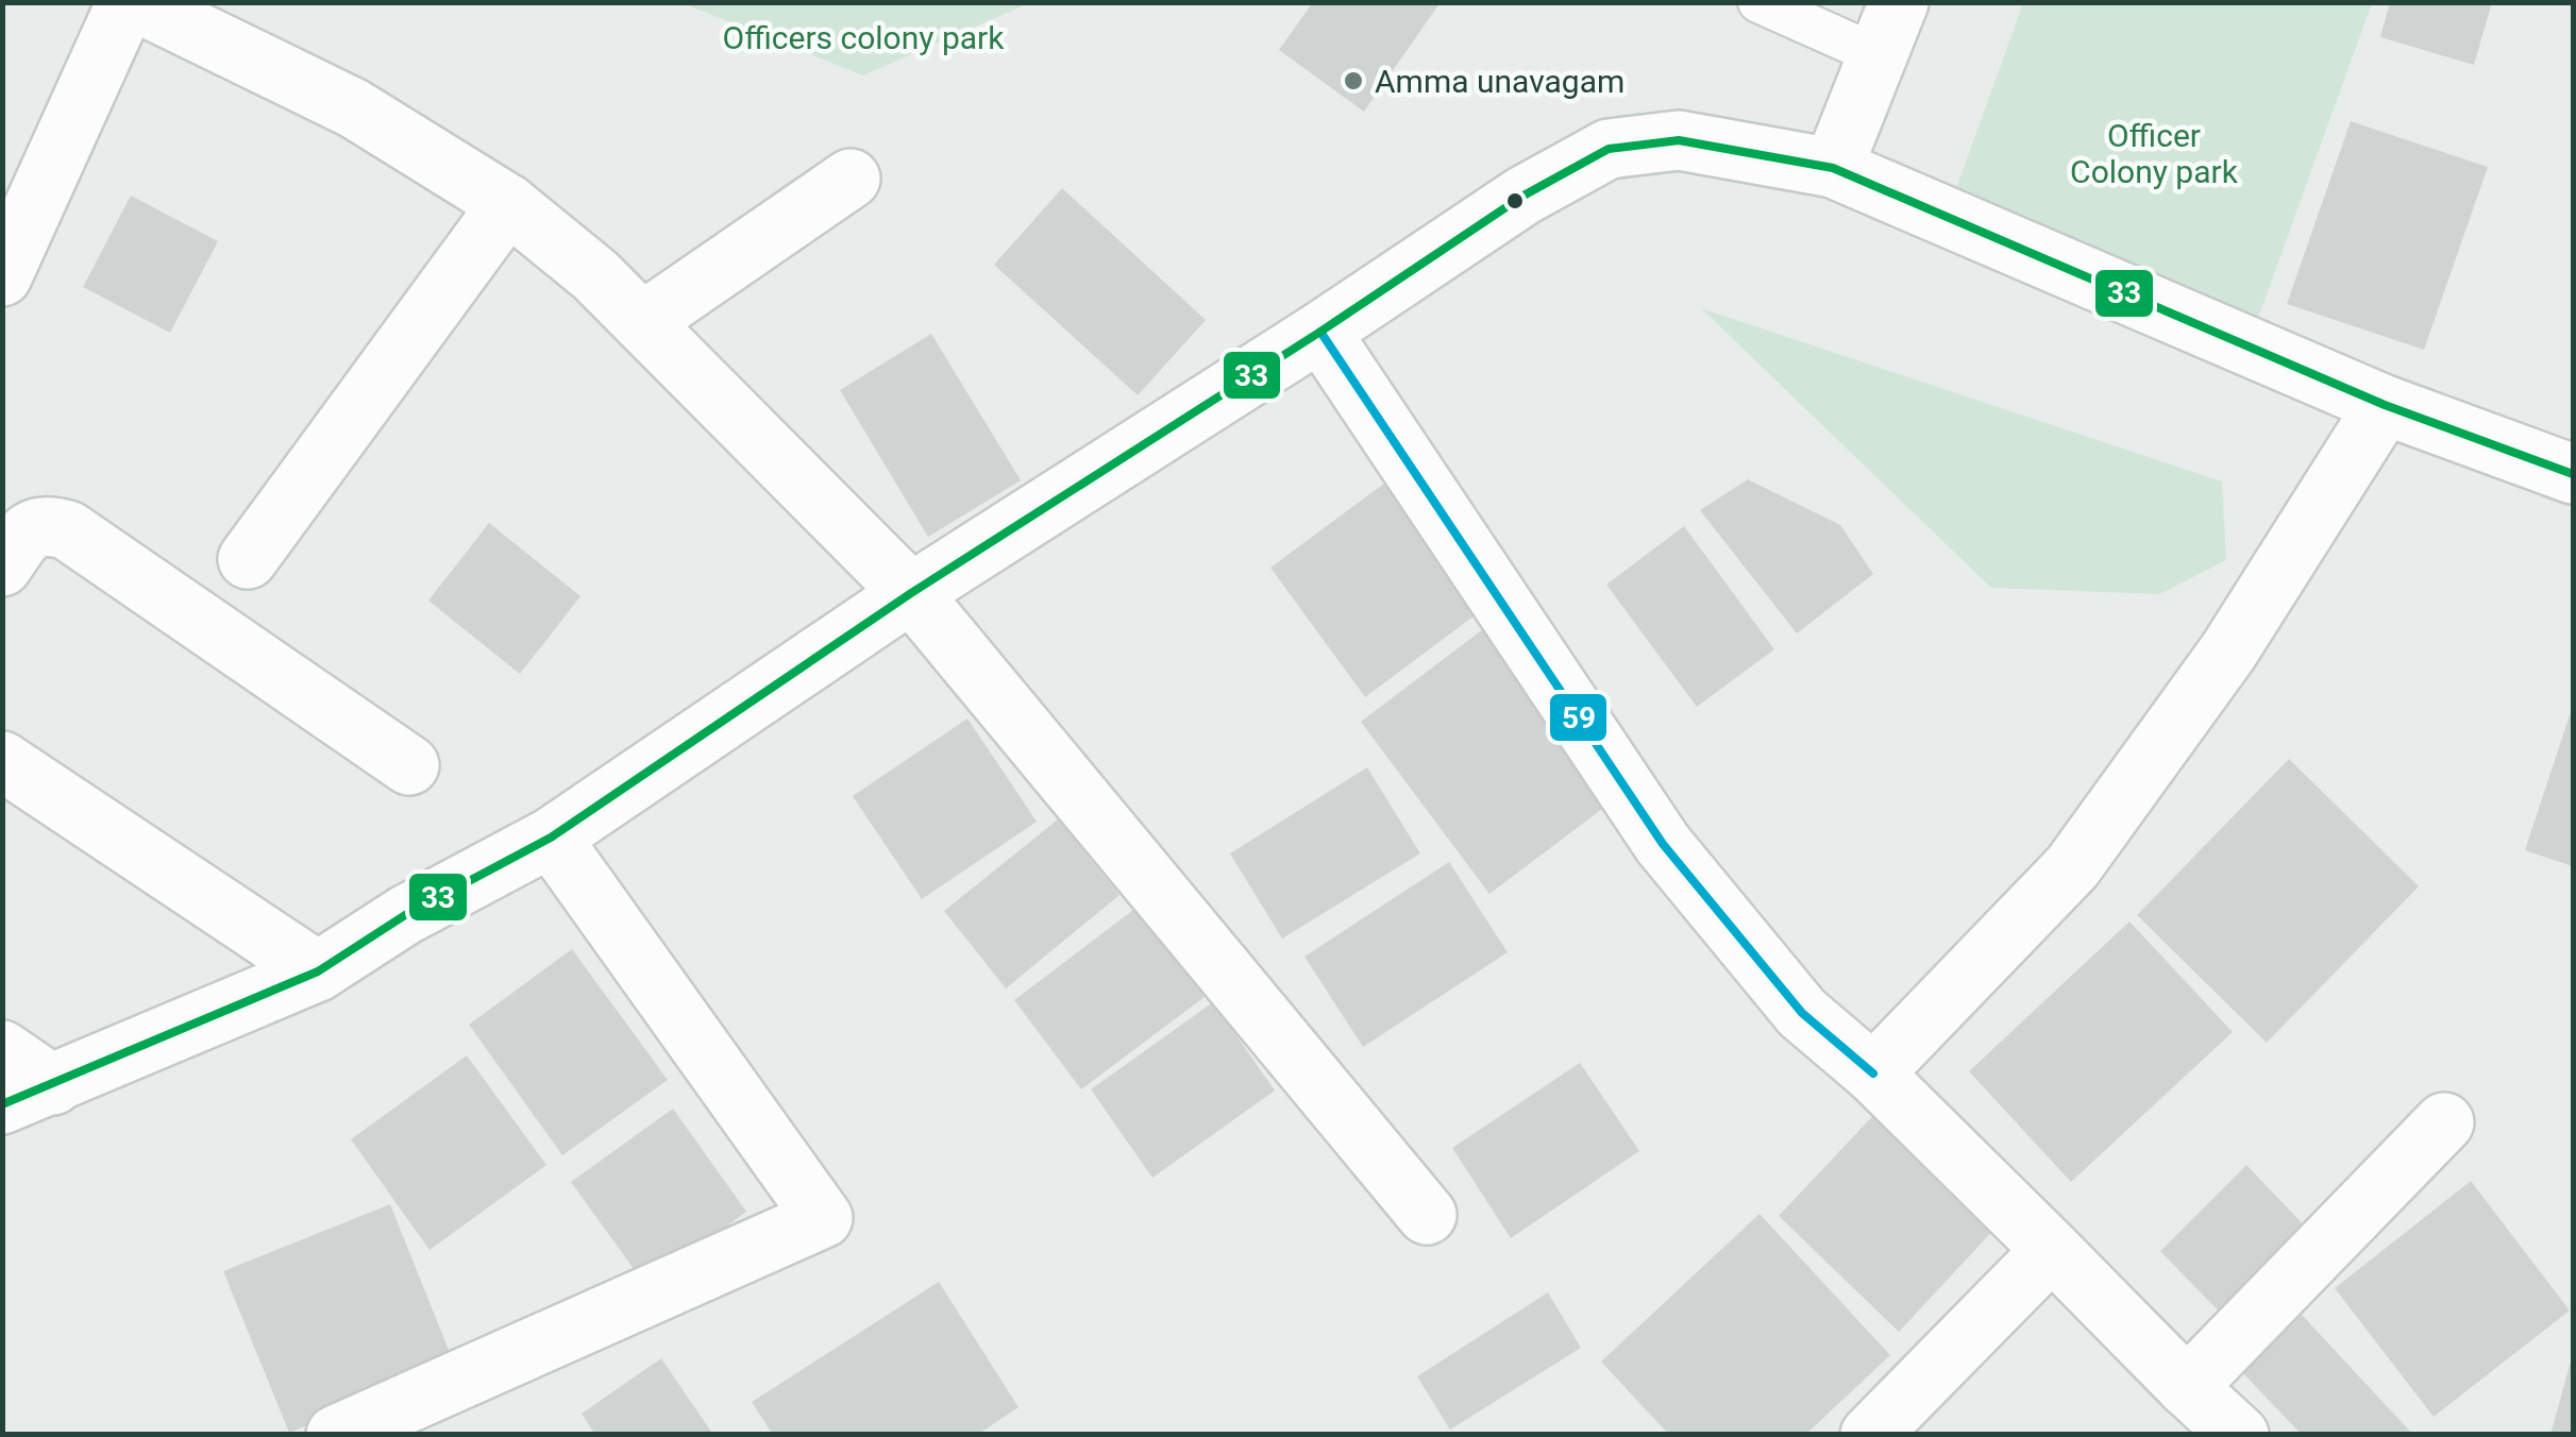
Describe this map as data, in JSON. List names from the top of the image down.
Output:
{
  "parks": ["Officers colony park", "Officer Colony park"],
  "places": ["Amma unavagam"],
  "lines": ["transit line 33", "transit line 59"]
}
